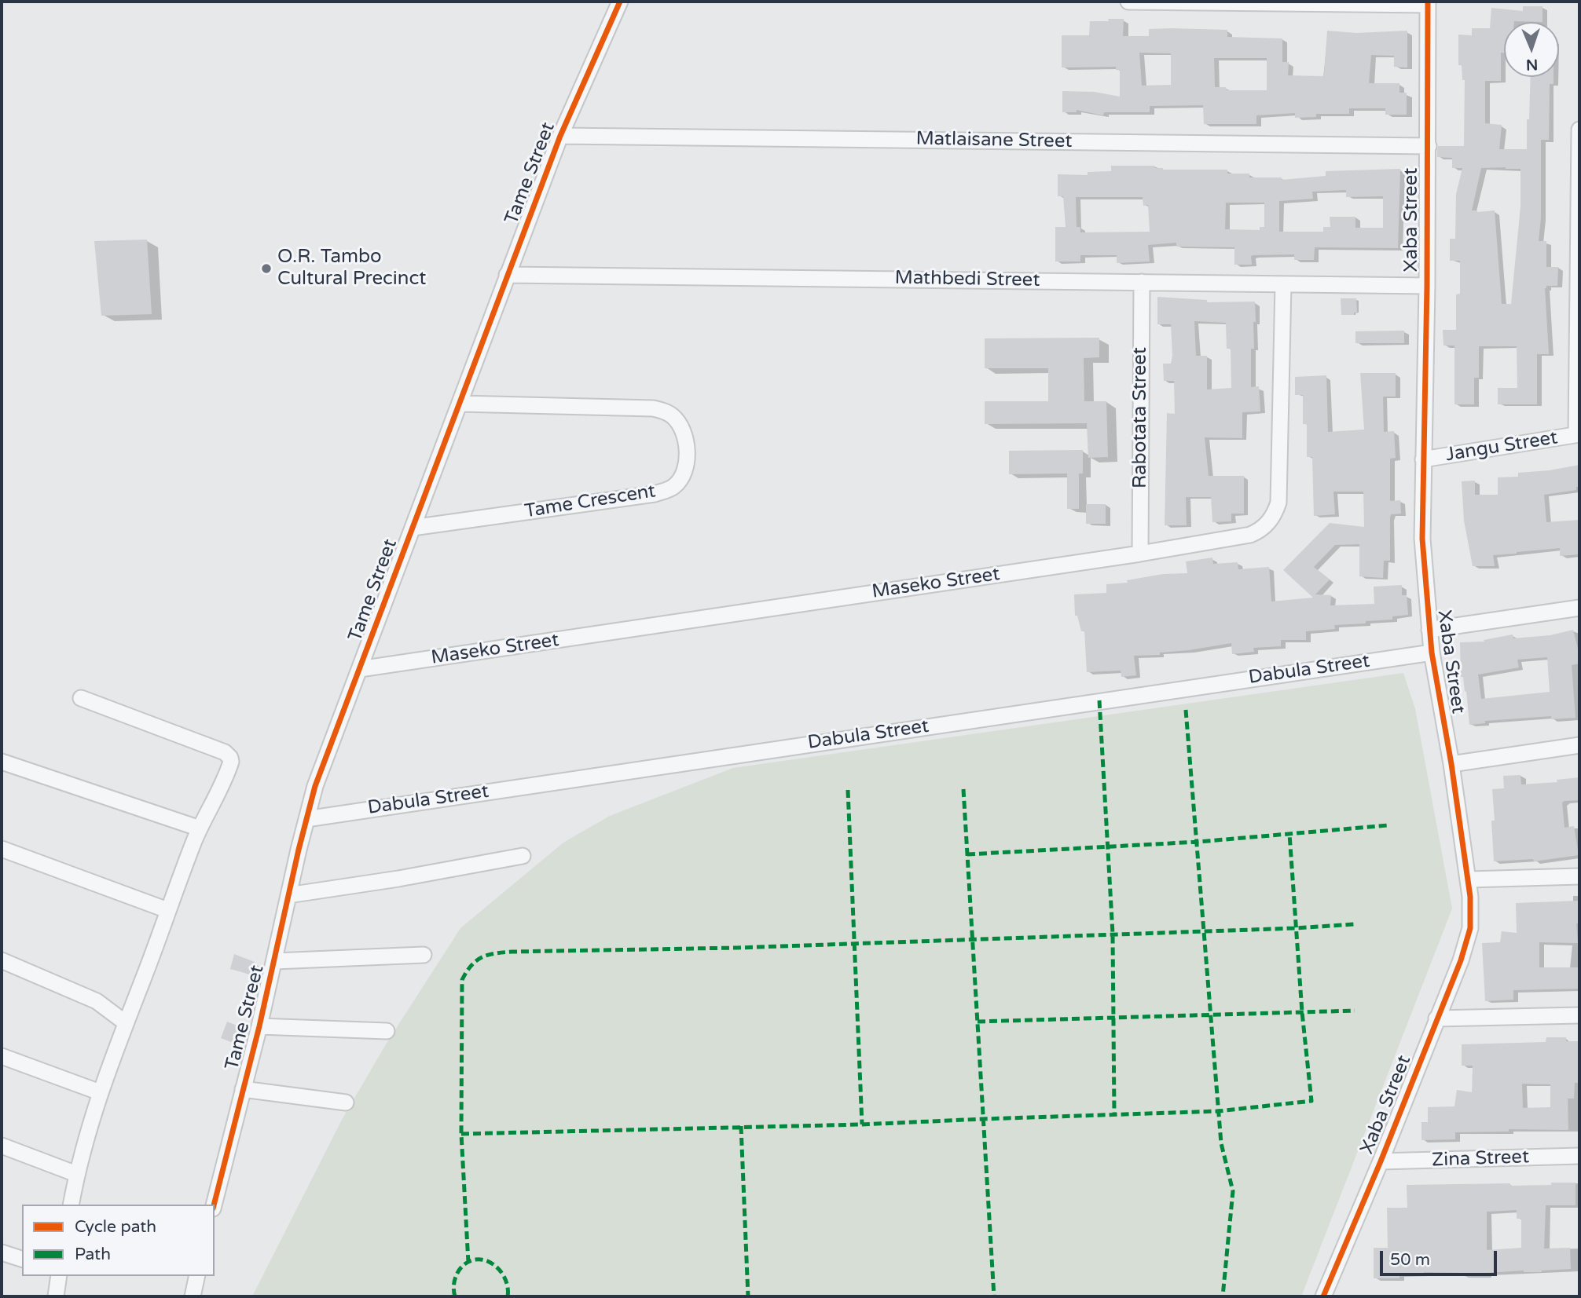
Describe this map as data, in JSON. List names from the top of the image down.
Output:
{
  "streets": {
    "street": [
      "Matlaisane Street",
      "Tame Street",
      "Xaba Street",
      "Mathbedi Street",
      "Rabotata Street",
      "Jangu Street",
      "Tame Crescent",
      "Maseko Street",
      "Dabula Street",
      "Zina Street"
    ]
  },
  "crossings": [
    ["Matlaisane Street", "Tame Street"],
    ["Matlaisane Street", "Xaba Street"],
    ["Tame Street", "Mathbedi Street"],
    ["Tame Street", "Tame Crescent"],
    ["Tame Street", "Maseko Street"],
    ["Tame Street", "Dabula Street"],
    ["Xaba Street", "Mathbedi Street"],
    ["Xaba Street", "Jangu Street"],
    ["Xaba Street", "Dabula Street"],
    ["Xaba Street", "Zina Street"],
    ["Mathbedi Street", "Rabotata Street"],
    ["Mathbedi Street", "Maseko Street"],
    ["Rabotata Street", "Maseko Street"]
  ],
  "places": ["O.R. Tambo Cultural Precinct"],
  "legend": ["Cycle path", "Path"],
  "scale_bar": "50 m",
  "north": "bottom"
}
